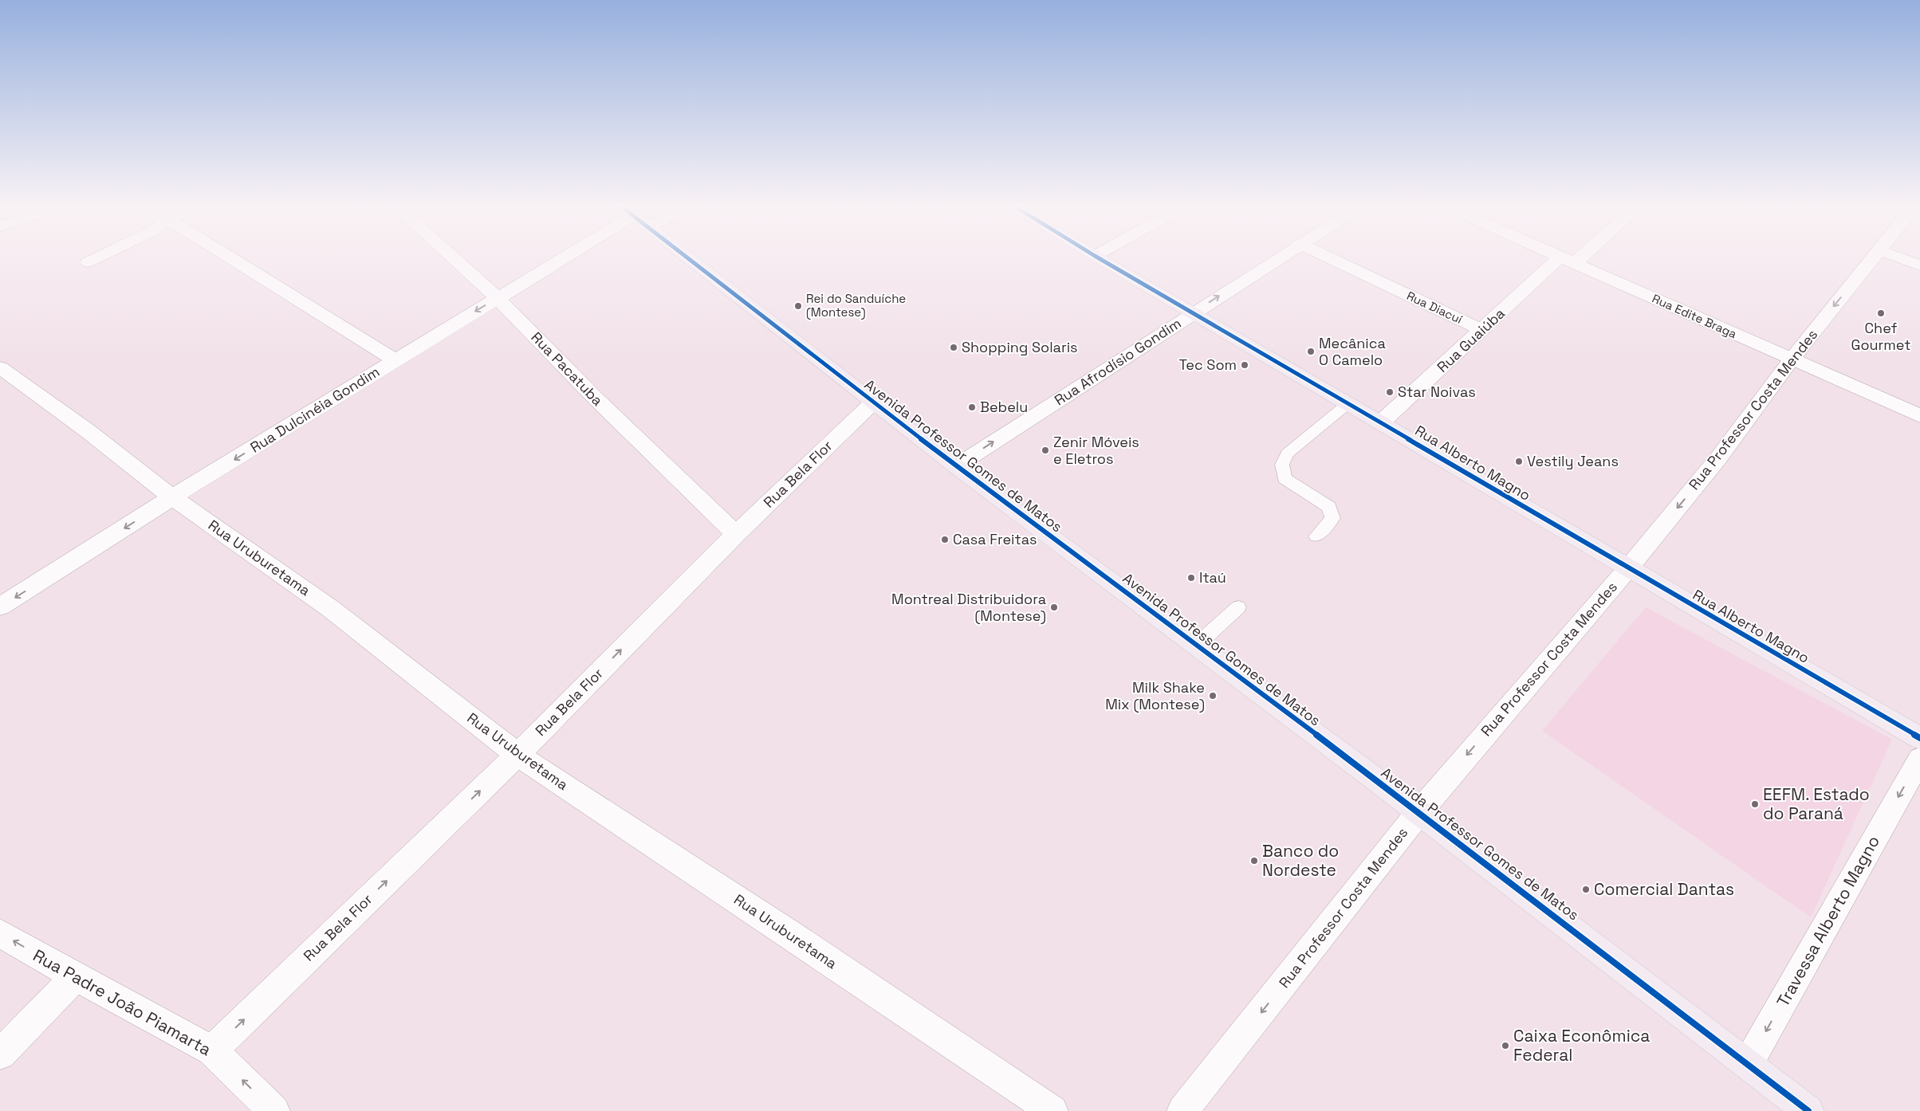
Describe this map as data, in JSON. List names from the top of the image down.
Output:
{
  "streets": {
    "main road": ["Avenida Professor Gomes de Matos", "Rua Alberto Magno"],
    "street": [
      "Rua Diacuí",
      "Rua Edite Braga",
      "Rua Guaiúba",
      "Rua Afrodísio Gondim",
      "Rua Pacatuba",
      "Rua Dulcinéia Gondim",
      "Rua Professor Costa Mendes",
      "Rua Bela Flor",
      "Rua Uruburetama",
      "Travessa Alberto Magno",
      "Rua Padre João Piamarta"
    ]
  },
  "crossings": [
    ["Rua Diacuí", "Rua Guaiúba"],
    ["Rua Edite Braga", "Rua Guaiúba"],
    ["Rua Edite Braga", "Rua Professor Costa Mendes"],
    ["Rua Guaiúba", "Rua Alberto Magno"],
    ["Rua Afrodísio Gondim", "Avenida Professor Gomes de Matos"],
    ["Rua Afrodísio Gondim", "Rua Alberto Magno"],
    ["Rua Pacatuba", "Rua Dulcinéia Gondim"],
    ["Rua Pacatuba", "Rua Bela Flor"],
    ["Rua Dulcinéia Gondim", "Rua Uruburetama"],
    ["Rua Professor Costa Mendes", "Avenida Professor Gomes de Matos"],
    ["Rua Professor Costa Mendes", "Rua Alberto Magno"],
    ["Avenida Professor Gomes de Matos", "Rua Bela Flor"],
    ["Avenida Professor Gomes de Matos", "Travessa Alberto Magno"],
    ["Rua Bela Flor", "Rua Uruburetama"],
    ["Rua Bela Flor", "Rua Padre João Piamarta"]
  ],
  "one_way": [
    "Rua Afrodísio Gondim",
    "Rua Dulcinéia Gondim",
    "Rua Professor Costa Mendes",
    "Rua Bela Flor",
    "Travessa Alberto Magno",
    "Rua Padre João Piamarta"
  ],
  "places": [
    "Rei do Sanduíche (Montese)",
    "Chef Gourmet",
    "Shopping Solaris",
    "Mecânica O Camelo",
    "Tec Som",
    "Star Noivas",
    "Bebelu",
    "Zenir Móveis e Eletros",
    "Vestily Jeans",
    "Casa Freitas",
    "Itaú",
    "Montreal Distribuidora (Montese)",
    "Milk Shake Mix (Montese)",
    "EEFM. Estado do Paraná",
    "Banco do Nordeste",
    "Comercial Dantas",
    "Caixa Econômica Federal"
  ]
}
